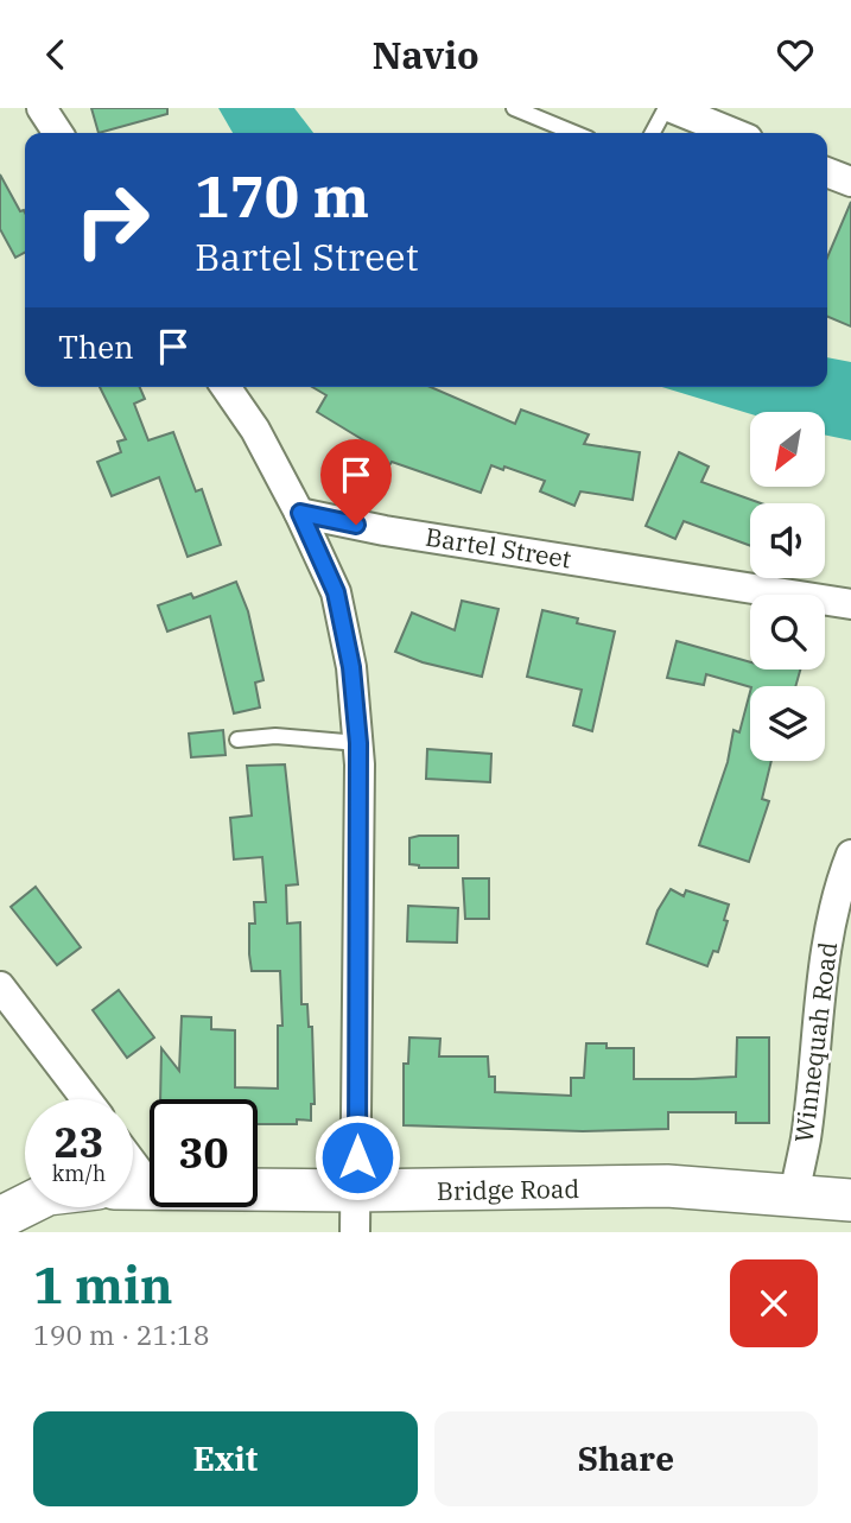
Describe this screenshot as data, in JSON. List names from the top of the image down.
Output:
{
  "streets": {
    "street": ["Bartel Street", "Winnequah Road", "Bridge Road"]
  },
  "crossings": [
    ["Winnequah Road", "Bridge Road"]
  ],
  "north": "bottom left",
  "page": {
    "header": "Navio",
    "turn": ["170 m", "Bartel Street"],
    "then": "Then",
    "speed": "23 km/h",
    "limit": "30",
    "heading": ["1 min", "190 m · 21:18"],
    "buttons": ["Exit", "Share"]
  }
}
